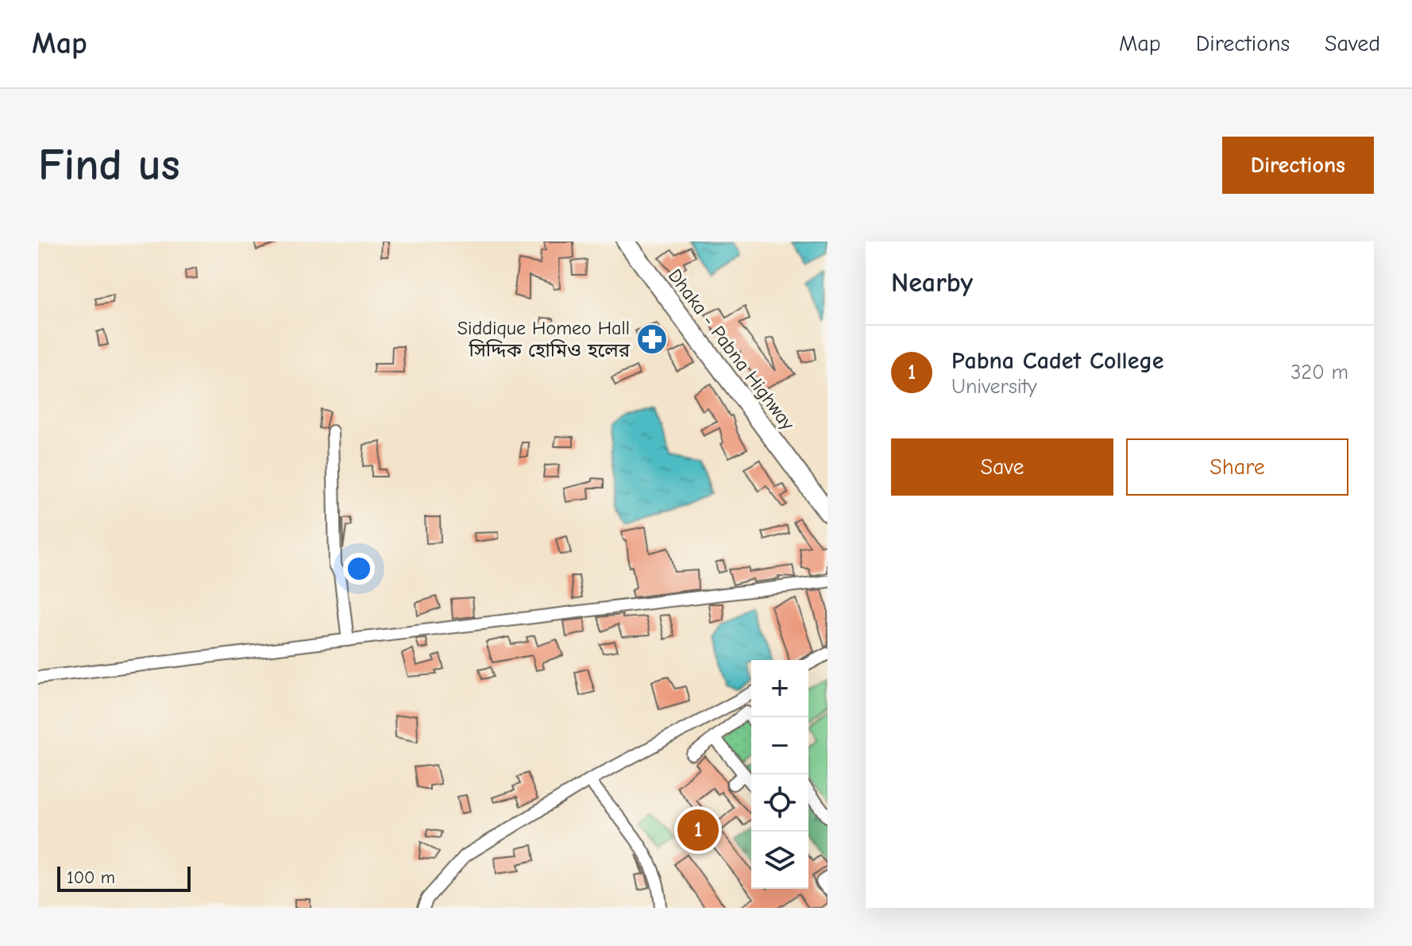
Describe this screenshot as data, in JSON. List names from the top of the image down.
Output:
{
  "streets": {
    "highway": ["Dhaka - Pabna Highway"]
  },
  "places": {
    "pharmacy": ["Siddique Homeo Hall সিদ্দিক হোমিও হলের"]
  },
  "scale_bar": "100 m",
  "page": {
    "header": "Map",
    "nav": ["Map", "Directions", "Saved"],
    "buttons": [
      "Directions",
      ["Save", "Share"]
    ],
    "title": "Find us",
    "heading": "Nearby",
    "list": [
      {
        "mark": "1",
        "name": "Pabna Cadet College",
        "note": "University",
        "value": "320 m"
      }
    ],
    "map_buttons": ["+", "−"],
    "pins": "1",
    "scale": "100 m"
  }
}
